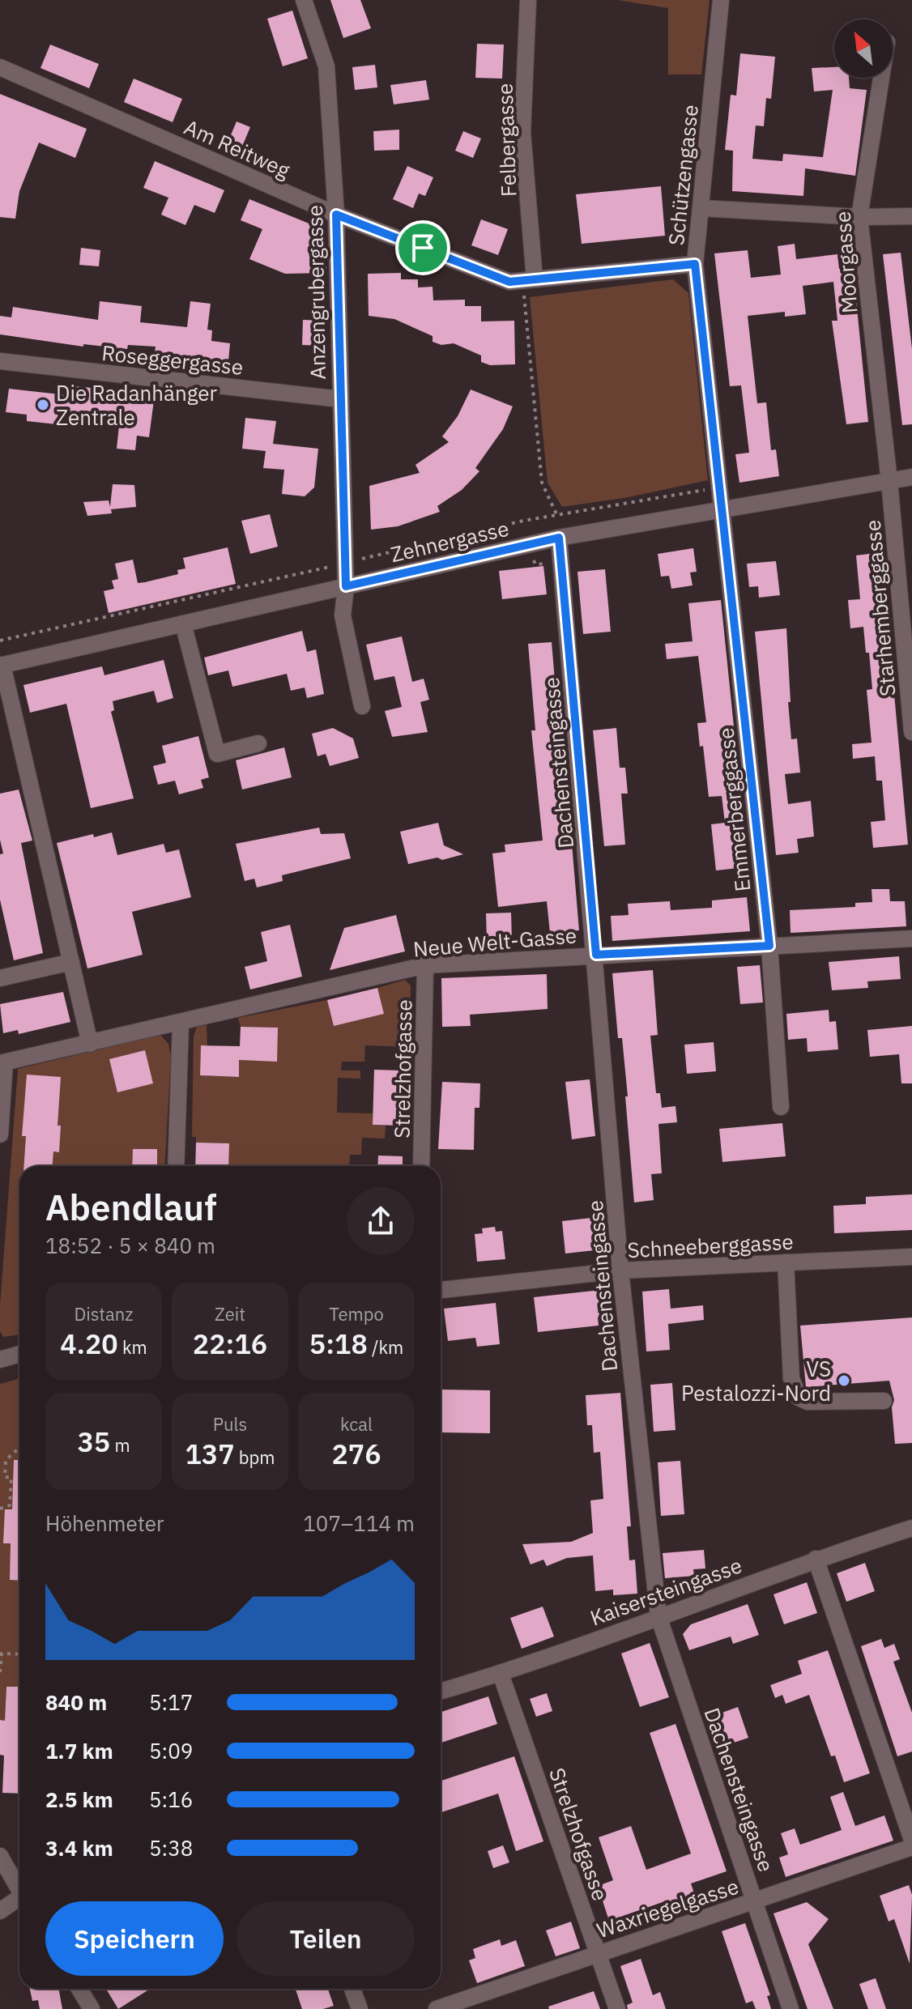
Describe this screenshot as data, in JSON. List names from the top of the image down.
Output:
{
  "streets": {
    "street": [
      "Felbergasse",
      "Am Reitweg",
      "Schützengasse",
      "Moorgasse",
      "Anzengrubergasse",
      "Roseggergasse",
      "Zehnergasse",
      "Starhemberggasse",
      "Dachensteingasse",
      "Emmerberggasse",
      "Neue Welt-Gasse",
      "Strelzhofgasse",
      "Schneeberggasse",
      "Kaisersteingasse",
      "Waxriegelgasse"
    ]
  },
  "crossings": [
    ["Felbergasse", "Am Reitweg"],
    ["Am Reitweg", "Schützengasse"],
    ["Am Reitweg", "Anzengrubergasse"],
    ["Schützengasse", "Zehnergasse"],
    ["Schützengasse", "Emmerberggasse"],
    ["Moorgasse", "Zehnergasse"],
    ["Moorgasse", "Starhemberggasse"],
    ["Anzengrubergasse", "Roseggergasse"],
    ["Anzengrubergasse", "Zehnergasse"],
    ["Zehnergasse", "Starhemberggasse"],
    ["Zehnergasse", "Dachensteingasse"],
    ["Zehnergasse", "Emmerberggasse"],
    ["Dachensteingasse", "Neue Welt-Gasse"],
    ["Dachensteingasse", "Schneeberggasse"],
    ["Dachensteingasse", "Kaisersteingasse"],
    ["Dachensteingasse", "Waxriegelgasse"],
    ["Emmerberggasse", "Neue Welt-Gasse"],
    ["Neue Welt-Gasse", "Strelzhofgasse"],
    ["Strelzhofgasse", "Kaisersteingasse"],
    ["Strelzhofgasse", "Waxriegelgasse"]
  ],
  "places": ["Die Radanhänger Zentrale", "VS Pestalozzi-Nord"],
  "north": "top left",
  "page": {
    "heading": ["Abendlauf", "18:52 · 5 × 840 m"],
    "stats": [
      ["Distanz", "4.20 km"],
      ["Zeit", "22:16"],
      ["Tempo", "5:18 /km"],
      ["35 m"],
      ["Puls", "137 bpm"],
      ["kcal", "276"]
    ],
    "chart": ["Höhenmeter", "107–114 m"],
    "list": [
      {
        "name": "840 m",
        "note": "5:17"
      },
      {
        "name": "1.7 km",
        "note": "5:09"
      },
      {
        "name": "2.5 km",
        "note": "5:16"
      },
      {
        "name": "3.4 km",
        "note": "5:38"
      }
    ],
    "buttons": ["Speichern", "Teilen"]
  }
}
